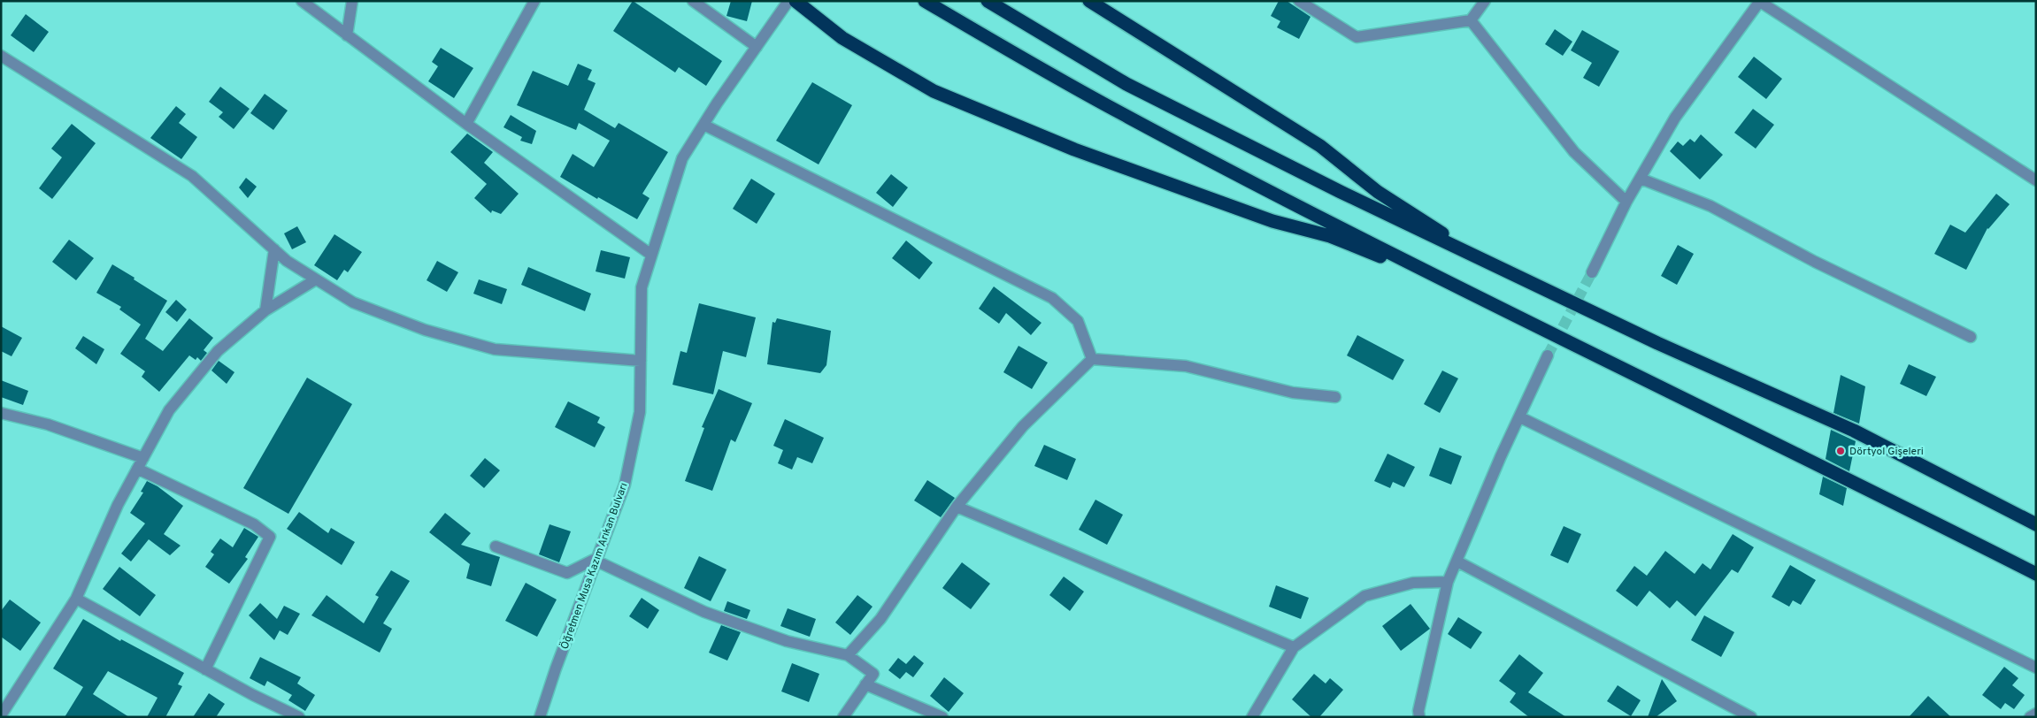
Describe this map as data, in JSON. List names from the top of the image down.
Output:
{
  "streets": {
    "street": ["Öğretmen Musa Kazım Arıkan Bulvarı"]
  },
  "places": ["Dörtyol Gişeleri"]
}
